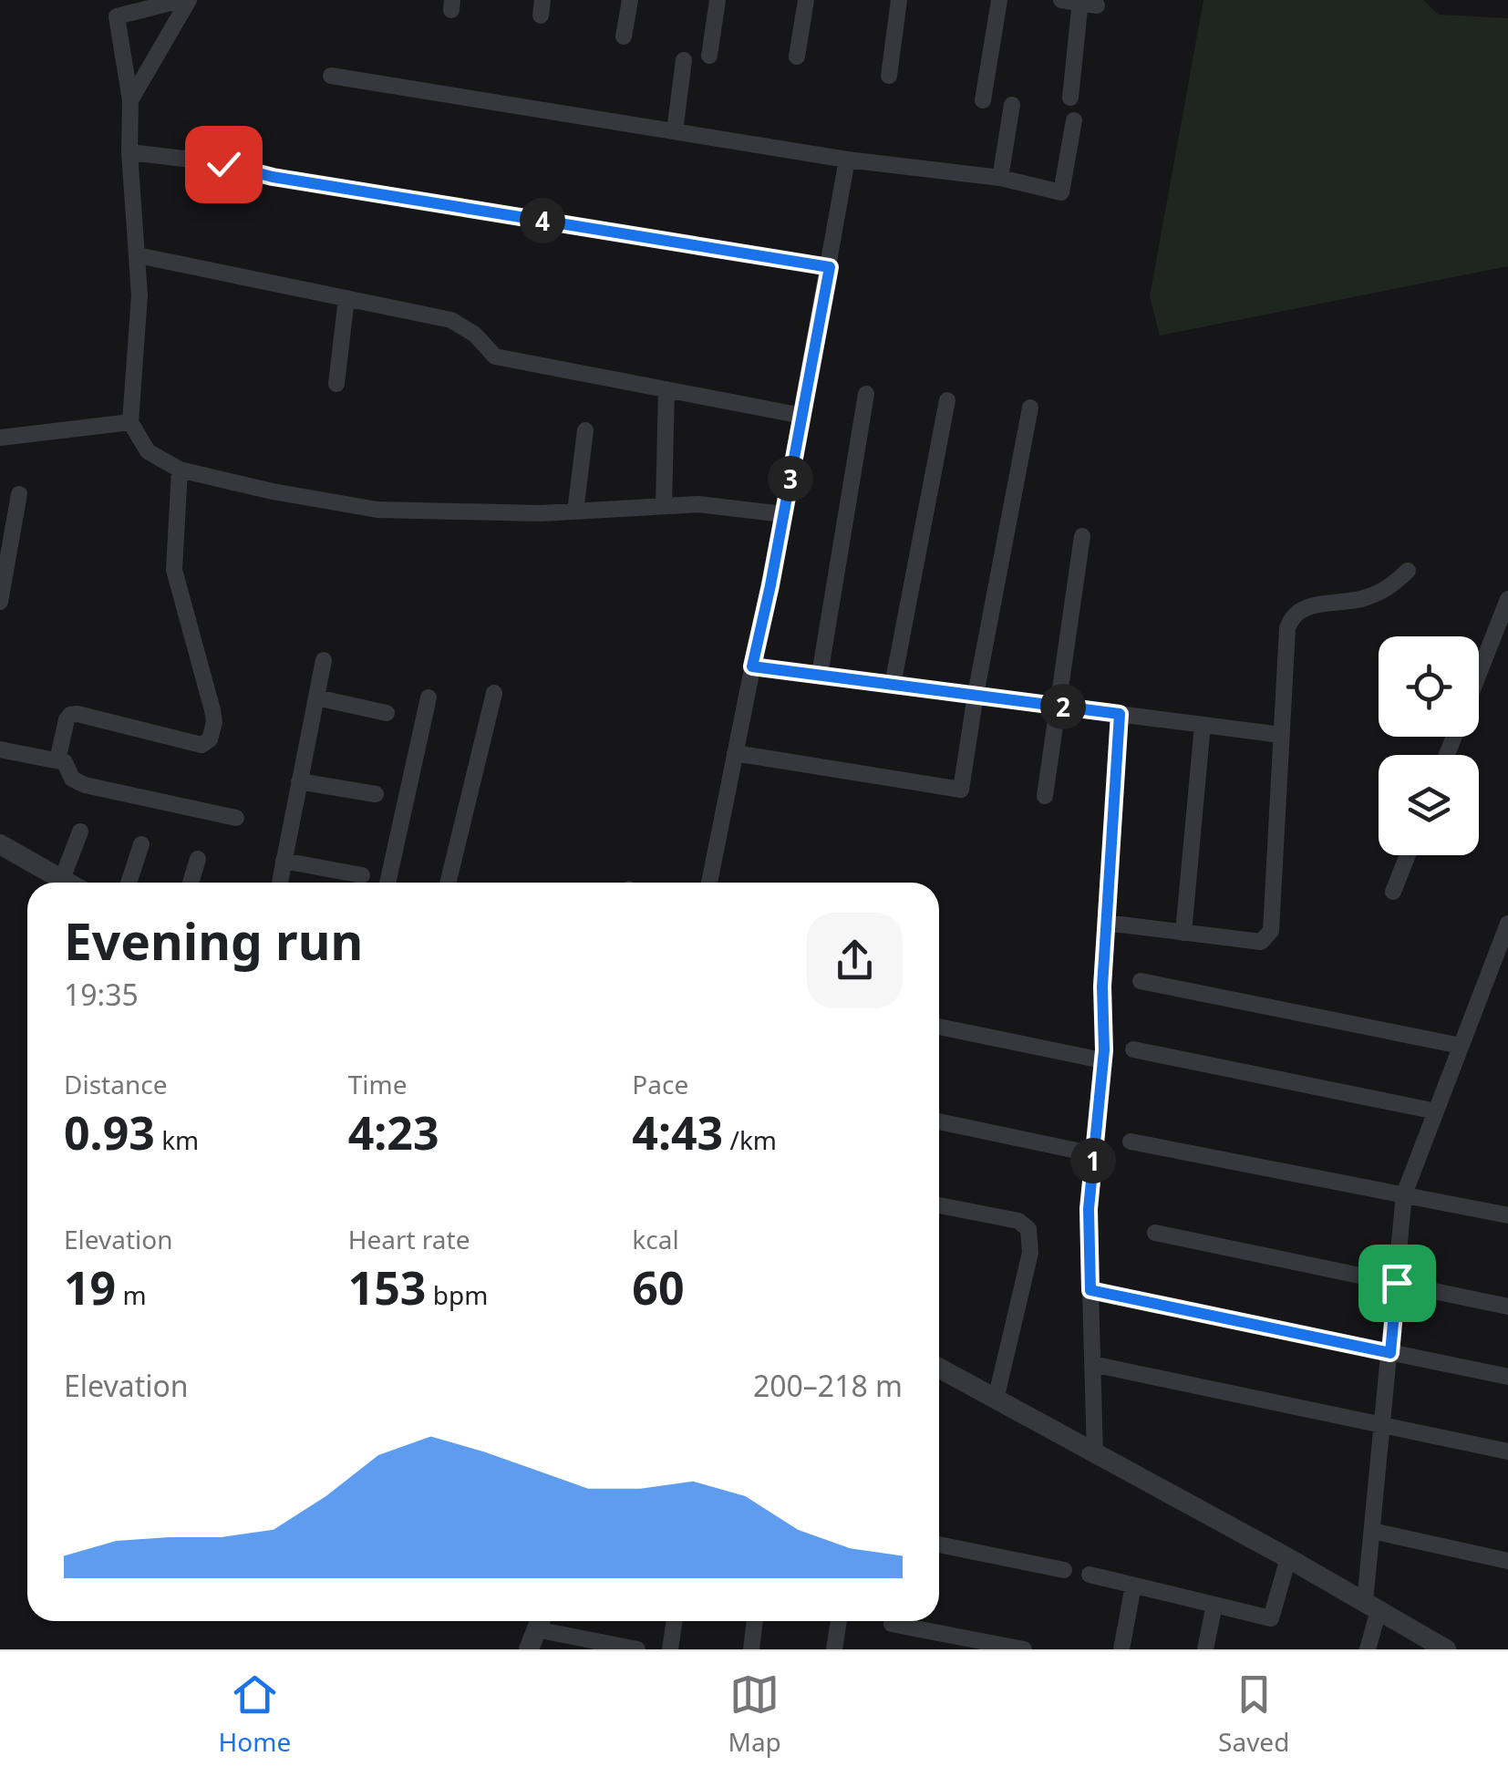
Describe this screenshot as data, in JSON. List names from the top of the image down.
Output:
{
  "page": {
    "pins": [
      "4",
      "3",
      "2",
      "1"
    ],
    "heading": ["Evening run", "19:35"],
    "stats": [
      ["Distance", "0.93 km"],
      ["Time", "4:23"],
      ["Pace", "4:43 /km"],
      ["Elevation", "19 m"],
      ["Heart rate", "153 bpm"],
      ["kcal", "60"]
    ],
    "chart": ["Elevation", "200–218 m"],
    "tabs": ["Home", "Map", "Saved"]
  }
}
